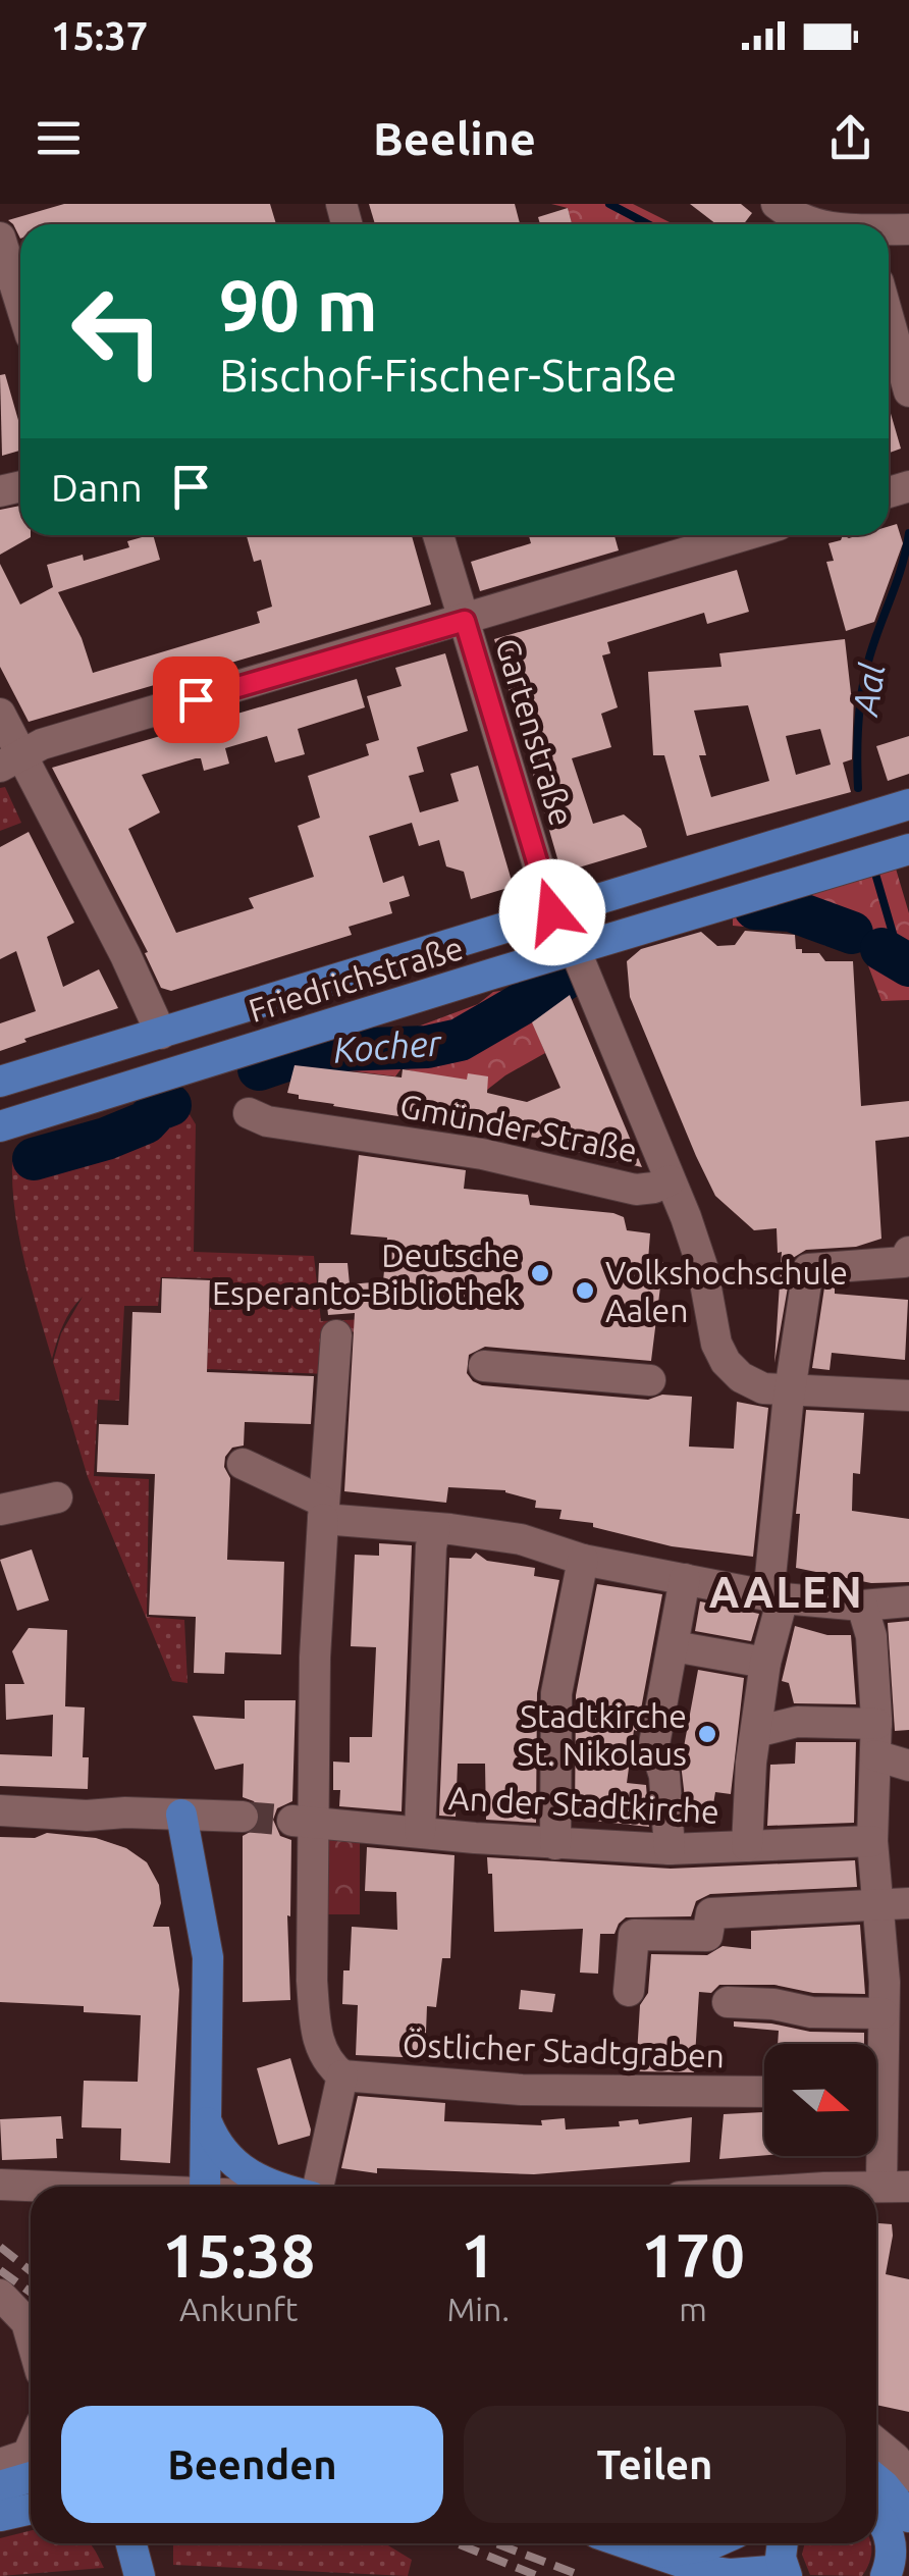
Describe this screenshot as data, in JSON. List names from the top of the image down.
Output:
{
  "streets": {
    "main road": ["Friedrichstraße"],
    "street": [
      "Gartenstraße",
      "Gmünder Straße",
      "An der Stadtkirche",
      "Östlicher Stadtgraben"
    ]
  },
  "crossings": [
    ["Gartenstraße", "Friedrichstraße"],
    ["Gartenstraße", "Gmünder Straße"]
  ],
  "districts": ["AALEN"],
  "water": ["Aal", "Kocher"],
  "places": ["Deutsche Esperanto-Bibliothek", "Volkshochschule Aalen", "Stadtkirche St. Nikolaus"],
  "north": "right",
  "page": {
    "status": "15:37",
    "header": "Beeline",
    "turn": ["90 m", "Bischof-Fischer-Straße"],
    "then": "Dann",
    "eta": [
      "15:38",
      "Ankunft",
      "1",
      "Min.",
      "170",
      "m"
    ],
    "buttons": ["Beenden", "Teilen"]
  }
}
